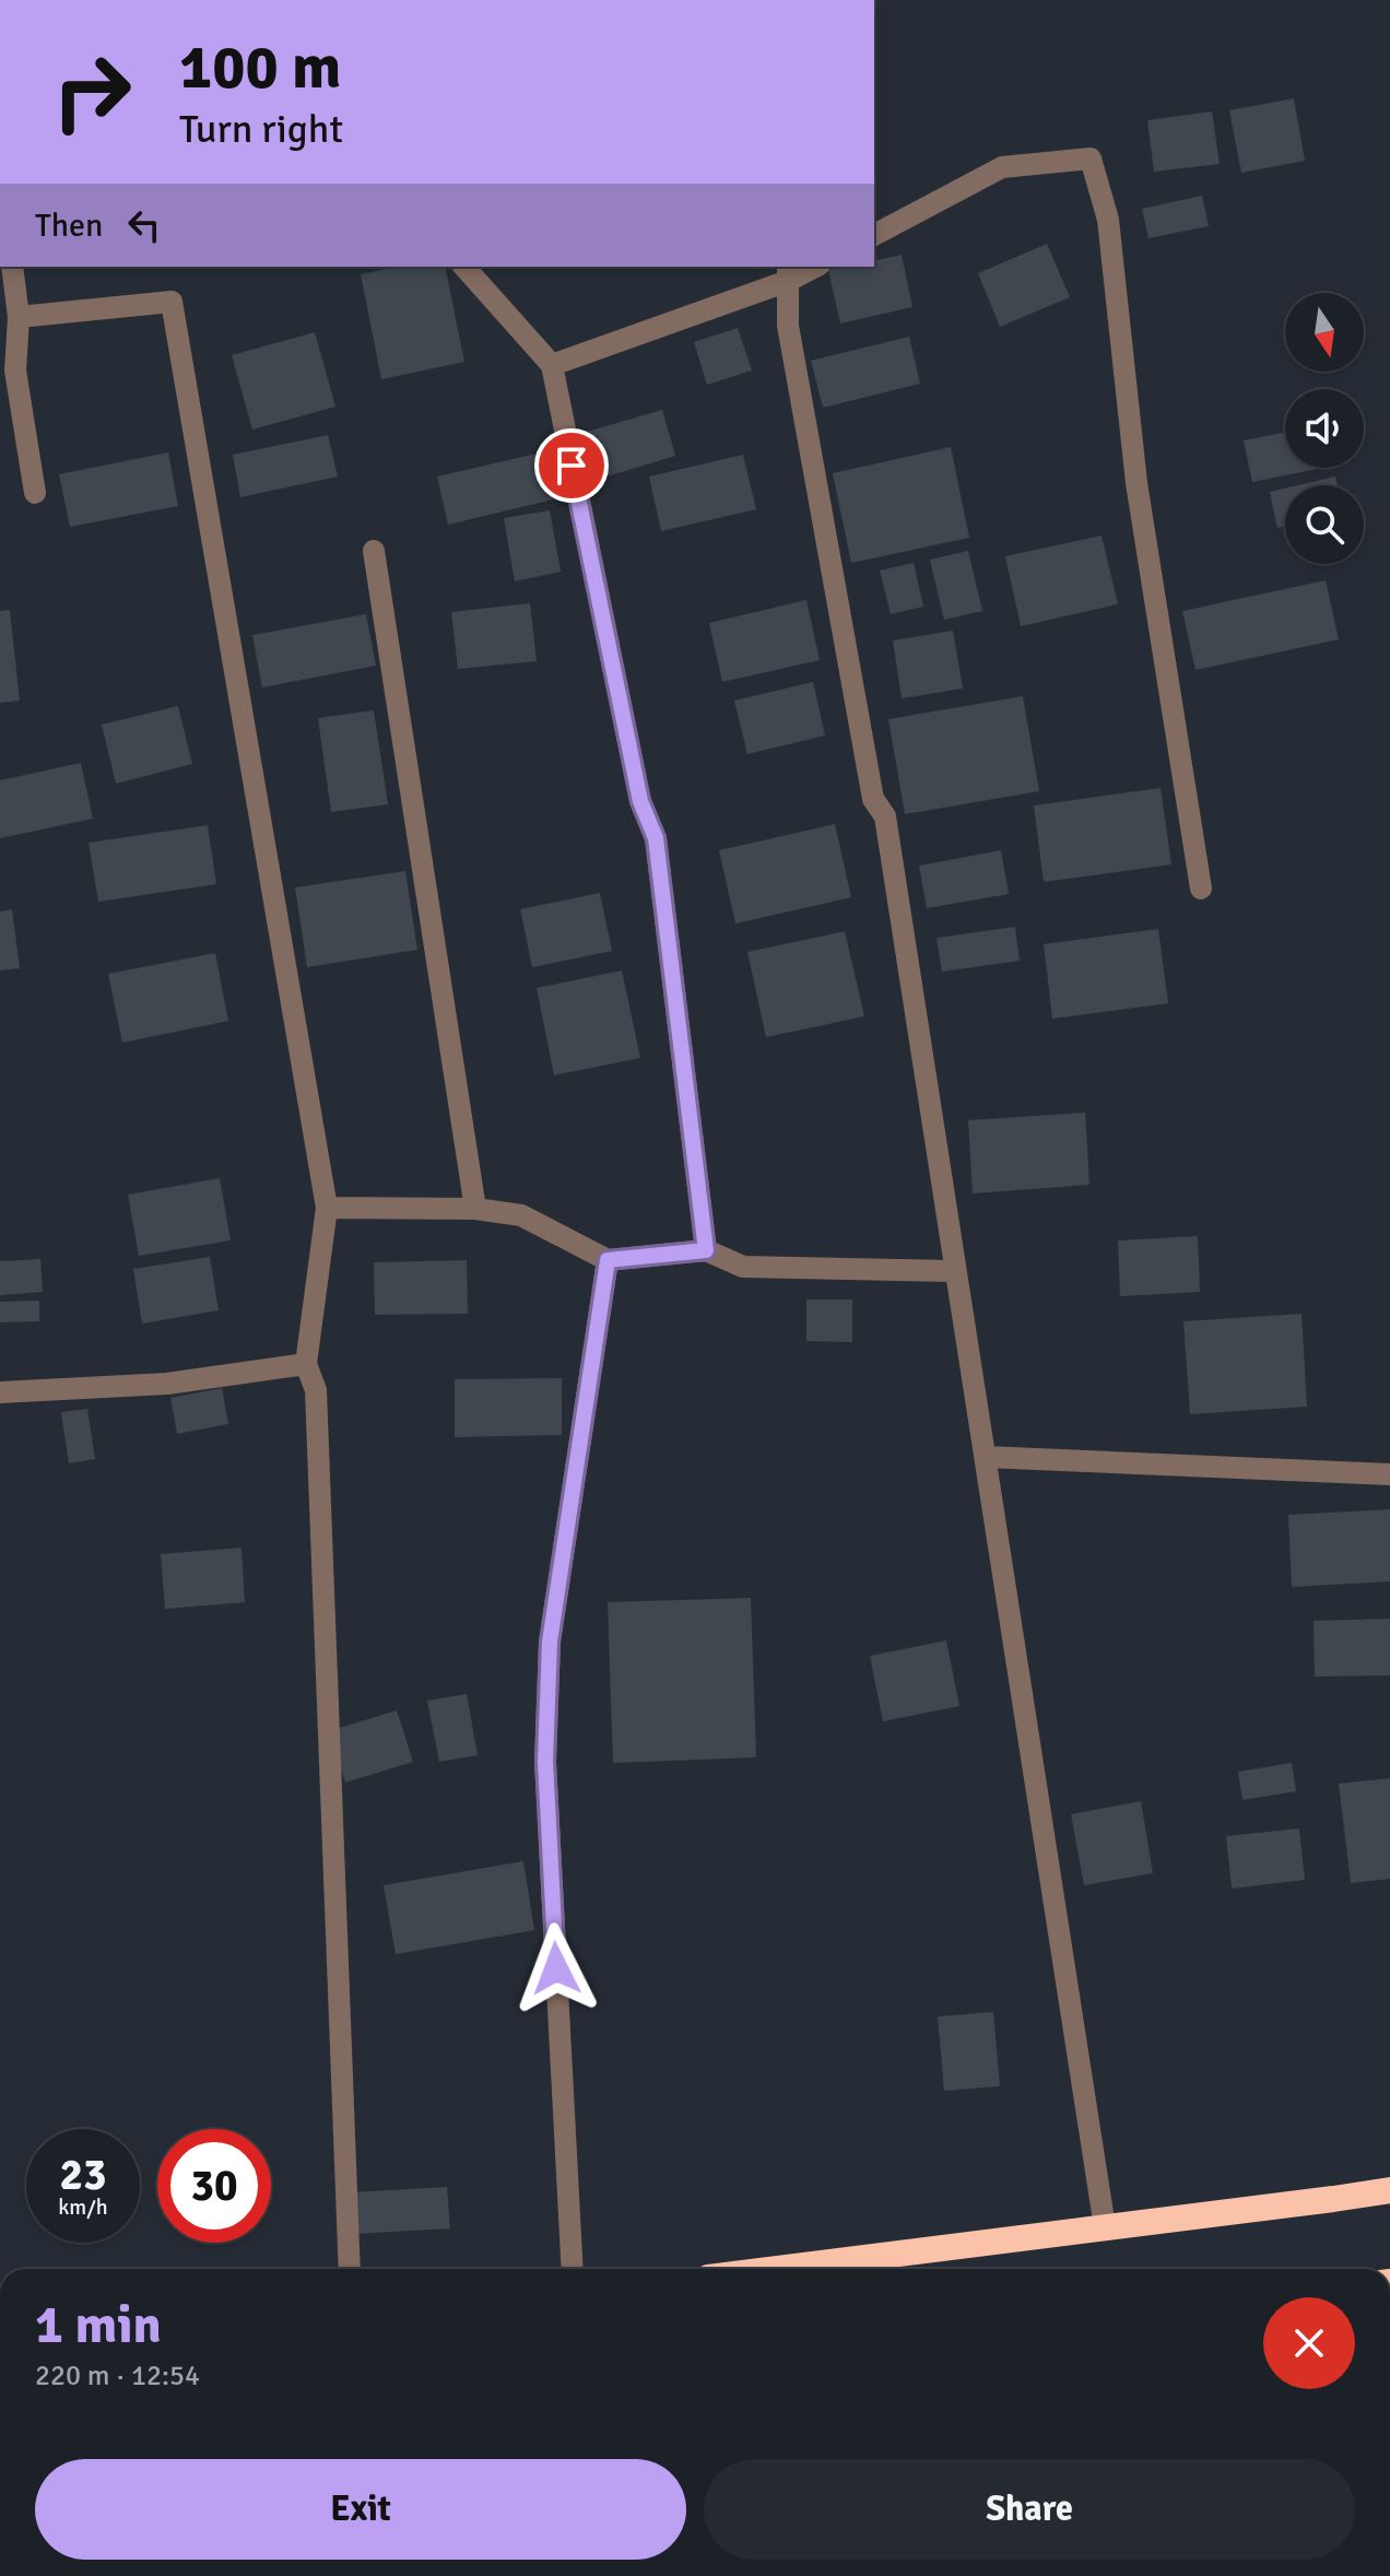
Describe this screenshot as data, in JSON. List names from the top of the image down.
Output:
{
  "north": "bottom",
  "page": {
    "turn": ["100 m", "Turn right"],
    "then": "Then",
    "speed": "23 km/h",
    "limit": "30",
    "heading": ["1 min", "220 m · 12:54"],
    "buttons": ["Exit", "Share"]
  }
}
